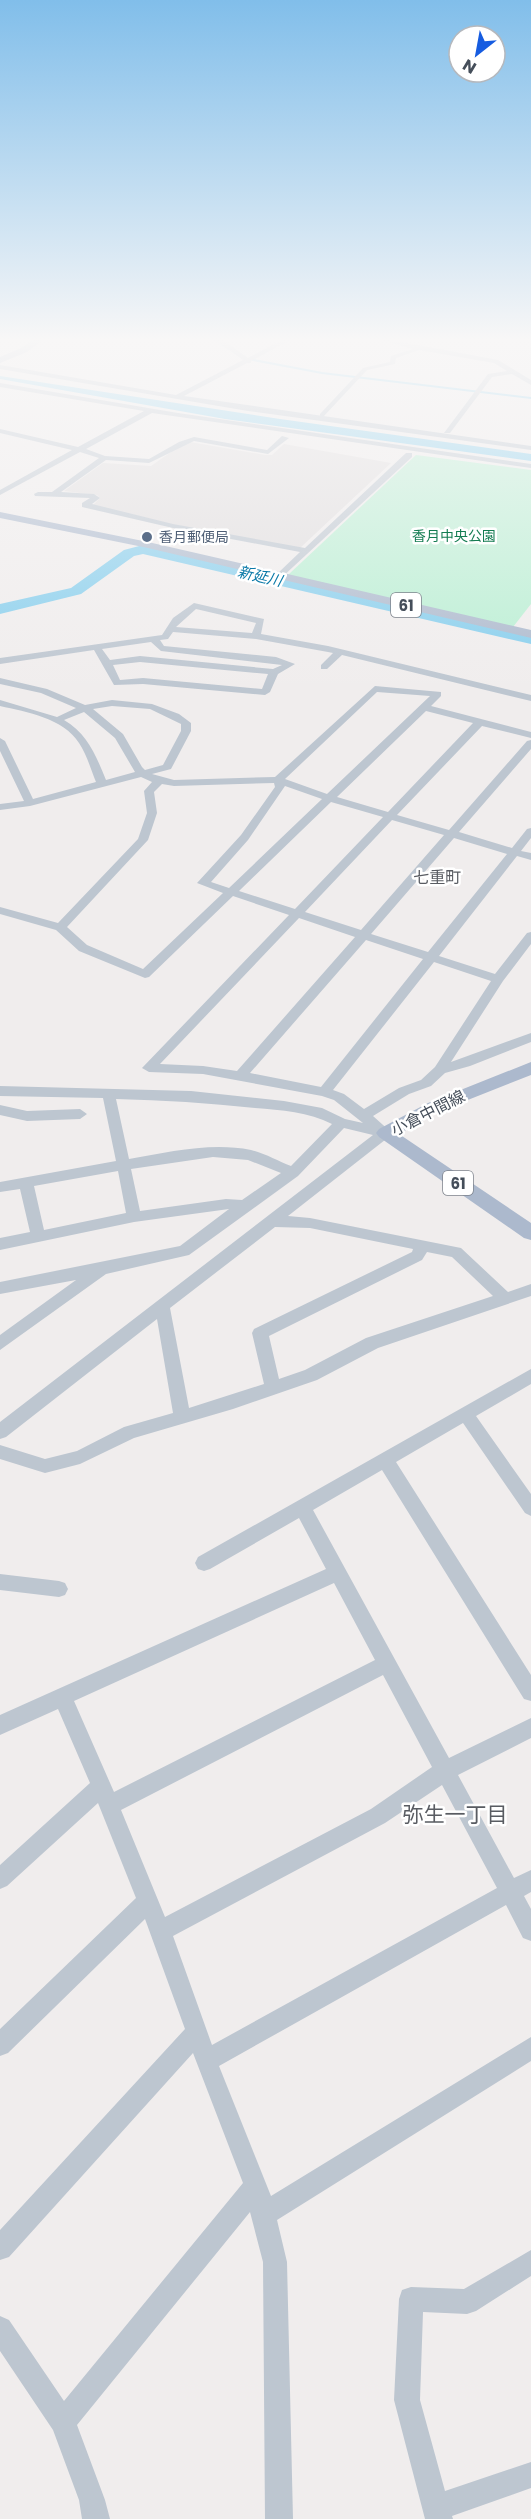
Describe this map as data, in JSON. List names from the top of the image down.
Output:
{
  "streets": {
    "main road": ["61", "小倉中間線"]
  },
  "districts": ["七重町", "弥生一丁目"],
  "water": ["新延川"],
  "parks": ["香月中央公園"],
  "places": ["香月郵便局"],
  "north": "bottom left"
}
